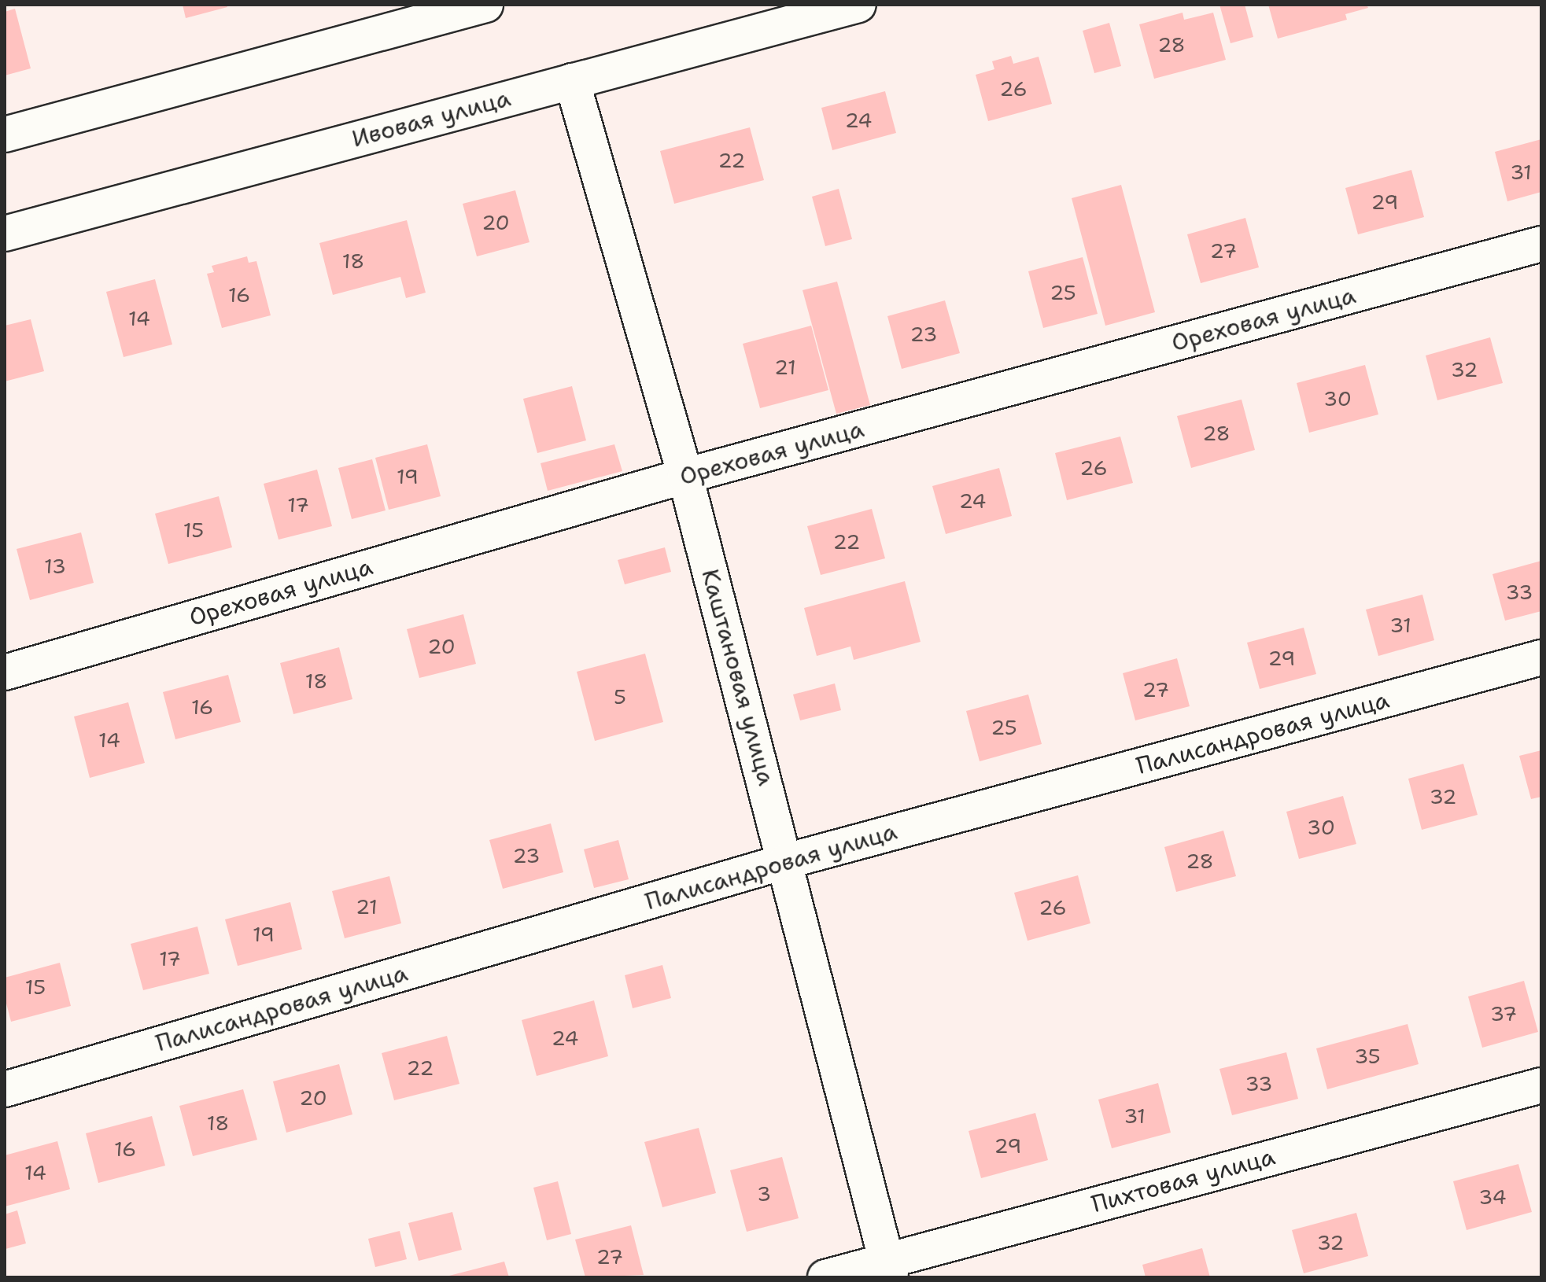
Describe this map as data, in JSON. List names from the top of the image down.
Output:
{
  "streets": {
    "street": [
      "Ивовая улица",
      "Ореховая улица",
      "Каштановая улица",
      "Палисандровая улица",
      "Пихтовая улица"
    ]
  },
  "crossings": [
    ["Ивовая улица", "Каштановая улица"],
    ["Ореховая улица", "Каштановая улица"],
    ["Каштановая улица", "Палисандровая улица"],
    ["Каштановая улица", "Пихтовая улица"]
  ],
  "house_numbers": [
    "28",
    "26",
    "24",
    "22",
    "31",
    "29",
    "20",
    "27",
    "18",
    "25",
    "16",
    "14",
    "23",
    "21",
    "32",
    "30",
    "28",
    "26",
    "19",
    "24",
    "17",
    "15",
    "22",
    "13",
    "33",
    "31",
    "20",
    "29",
    "18",
    "27",
    "5",
    "16",
    "25",
    "14",
    "32",
    "30",
    "23",
    "28",
    "21",
    "26",
    "19",
    "17",
    "15",
    "37",
    "24",
    "35",
    "22",
    "33",
    "20",
    "31",
    "18",
    "29",
    "16",
    "14",
    "3",
    "34",
    "32",
    "27"
  ]
}
